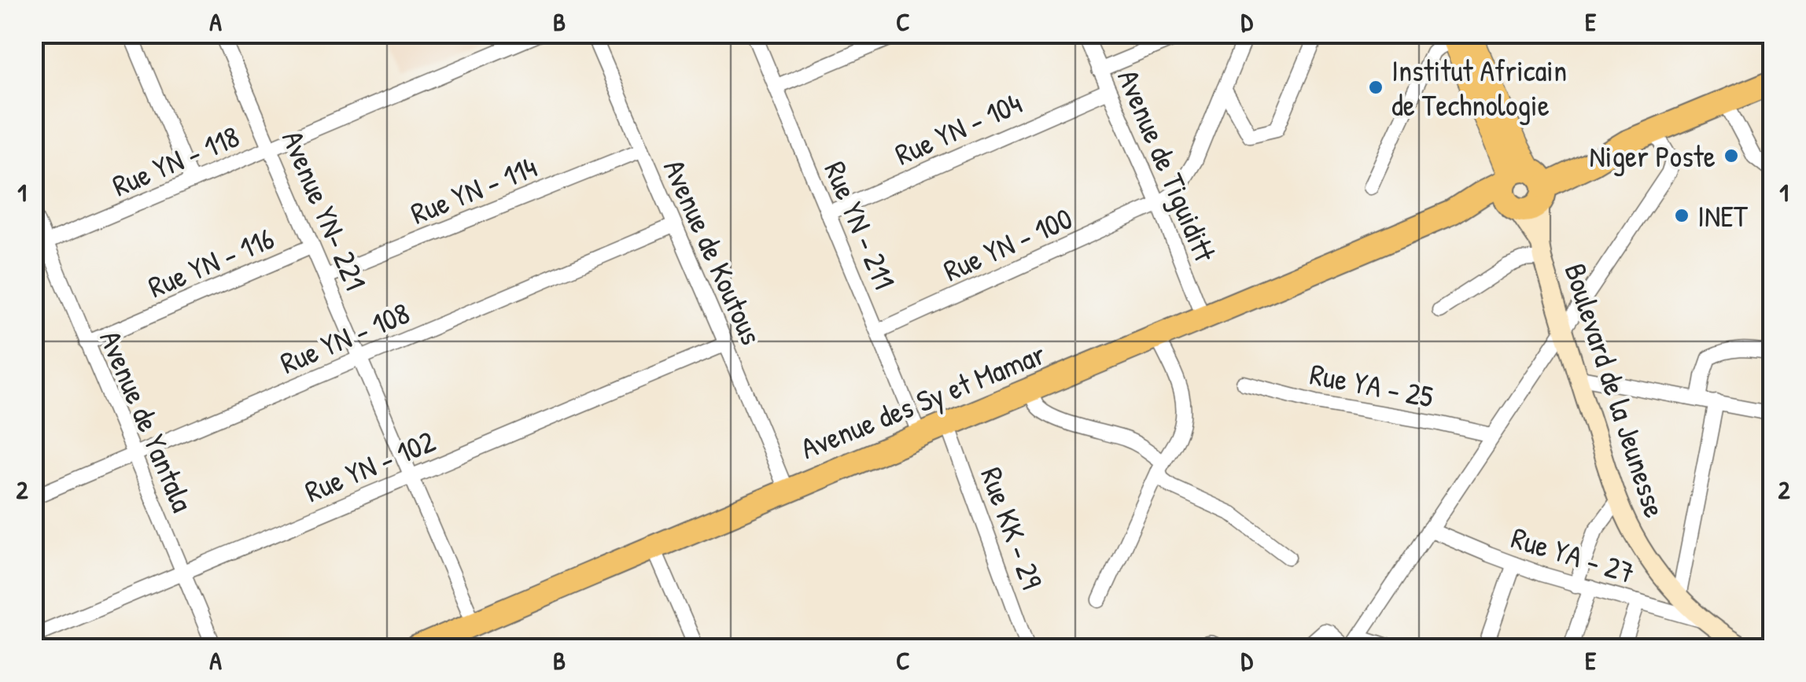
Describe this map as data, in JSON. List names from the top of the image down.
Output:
{
  "streets": {
    "highway": ["Avenue des Sy et Mamar"],
    "street": [
      "Rue YN - 104",
      "Rue YN - 118",
      "Avenue de Tiguiditt",
      "Rue YN - 114",
      "Avenue YN- 221",
      "Rue YN - 211",
      "Rue YN - 100",
      "Avenue de Koutous",
      "Rue YN - 116",
      "Rue YN - 108",
      "Rue YA - 25",
      "Boulevard de la Jeunesse",
      "Avenue de Yantala",
      "Rue YN - 102",
      "Rue KK - 29",
      "Rue YA - 27"
    ]
  },
  "crossings": [
    ["Rue YN - 104", "Avenue de Tiguiditt"],
    ["Rue YN - 104", "Rue YN - 211"],
    ["Rue YN - 118", "Avenue YN- 221"],
    ["Rue YN - 118", "Avenue de Yantala"],
    ["Avenue de Tiguiditt", "Rue YN - 100"],
    ["Avenue de Tiguiditt", "Avenue des Sy et Mamar"],
    ["Rue YN - 114", "Avenue YN- 221"],
    ["Rue YN - 114", "Avenue de Koutous"],
    ["Avenue YN- 221", "Rue YN - 116"],
    ["Avenue YN- 221", "Rue YN - 108"],
    ["Avenue YN- 221", "Avenue des Sy et Mamar"],
    ["Avenue YN- 221", "Rue YN - 102"],
    ["Rue YN - 211", "Rue YN - 100"],
    ["Rue YN - 211", "Avenue des Sy et Mamar"],
    ["Avenue de Koutous", "Rue YN - 108"],
    ["Avenue de Koutous", "Avenue des Sy et Mamar"],
    ["Avenue de Koutous", "Rue YN - 102"],
    ["Rue YN - 116", "Avenue de Yantala"],
    ["Rue YN - 108", "Avenue de Yantala"],
    ["Boulevard de la Jeunesse", "Avenue des Sy et Mamar"],
    ["Boulevard de la Jeunesse", "Rue YA - 27"],
    ["Avenue des Sy et Mamar", "Rue KK - 29"],
    ["Avenue de Yantala", "Rue YN - 102"]
  ],
  "places": ["Institut Africain de Technologie", "Niger Poste", "INET"],
  "grid": {
    "columns": [
      "A",
      "B",
      "C",
      "D",
      "E"
    ],
    "rows": ["1", "2"]
  }
}
